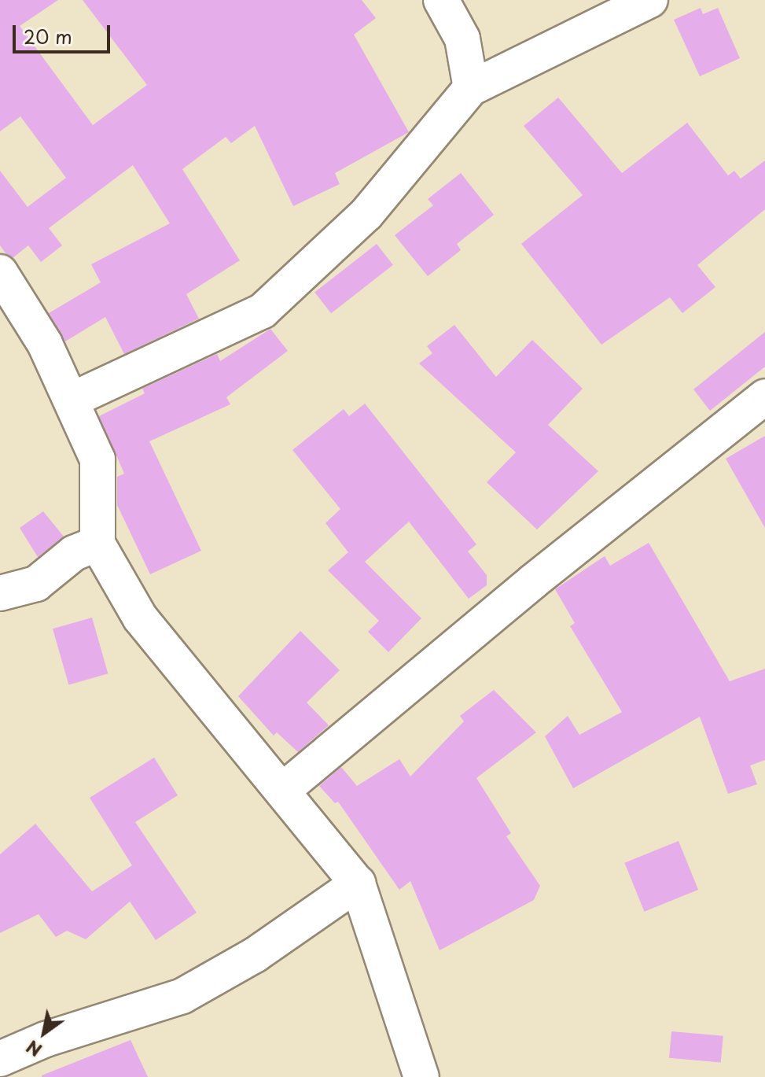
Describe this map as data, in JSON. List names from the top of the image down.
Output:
{
  "scale_bar": "20 m",
  "north": "bottom left"
}
